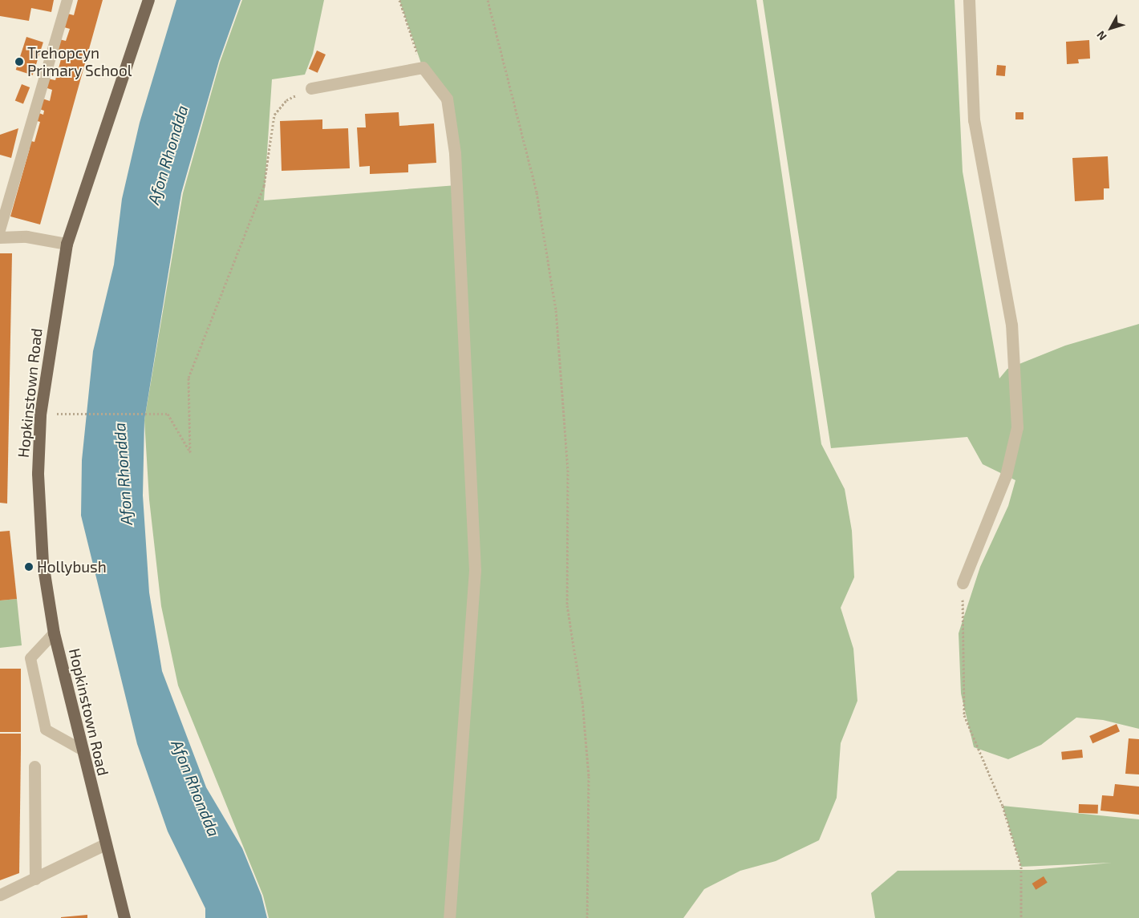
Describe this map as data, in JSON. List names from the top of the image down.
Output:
{
  "streets": {
    "main road": ["Hopkinstown Road"]
  },
  "water": ["Afon Rhondda"],
  "places": ["Trehopcyn Primary School", "Hollybush"],
  "north": "bottom left"
}
